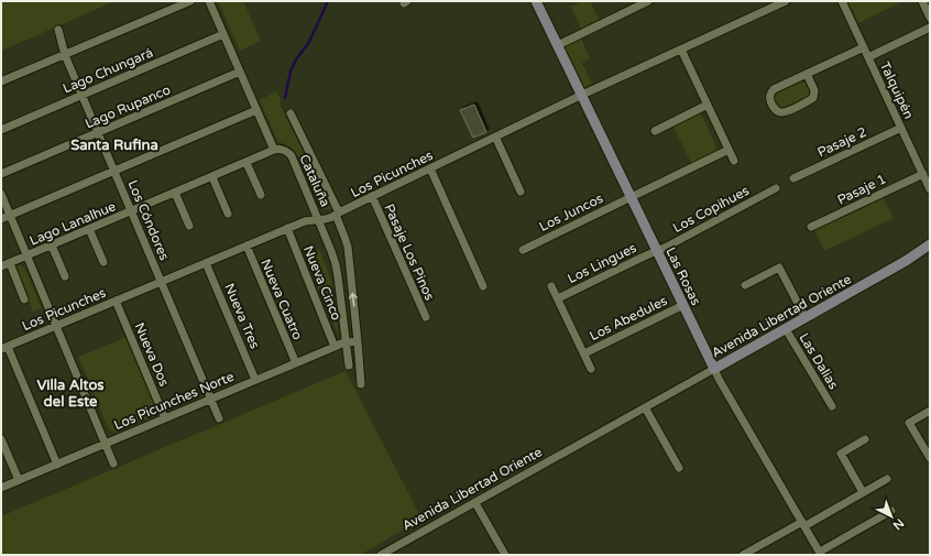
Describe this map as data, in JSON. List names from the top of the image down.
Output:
{
  "streets": {
    "main road": ["Las Rosas", "Avenida Libertad Oriente"],
    "street": [
      "Lago Chungará",
      "Talquipén",
      "Lago Rupanco",
      "Pasaje 2",
      "Los Picunches",
      "Cataluña",
      "Pasaje 1",
      "Los Copihues",
      "Los Juncos",
      "Los Cóndores",
      "Lago Lanalhue",
      "Pasaje Los Pinos",
      "Los Lingues",
      "Nueva Cinco",
      "Nueva Cuatro",
      "Nueva Tres",
      "Los Abedules",
      "Nueva Dos",
      "Las Dalias",
      "Los Picunches Norte"
    ]
  },
  "crossings": [
    ["Lago Chungará", "Los Cóndores"],
    ["Talquipén", "Pasaje 2"],
    ["Talquipén", "Pasaje 1"],
    ["Lago Rupanco", "Los Cóndores"],
    ["Los Picunches", "Cataluña"],
    ["Los Picunches", "Los Cóndores"],
    ["Los Picunches", "Pasaje Los Pinos"],
    ["Los Picunches", "Las Rosas"],
    ["Los Picunches", "Nueva Cinco"],
    ["Los Picunches", "Nueva Cuatro"],
    ["Los Picunches", "Nueva Tres"],
    ["Los Picunches", "Nueva Dos"],
    ["Cataluña", "Lago Lanalhue"],
    ["Cataluña", "Los Picunches Norte"],
    ["Los Copihues", "Los Lingues"],
    ["Los Copihues", "Las Rosas"],
    ["Los Juncos", "Las Rosas"],
    ["Los Cóndores", "Lago Lanalhue"],
    ["Los Cóndores", "Los Picunches Norte"],
    ["Los Lingues", "Las Rosas"],
    ["Las Rosas", "Avenida Libertad Oriente"],
    ["Las Rosas", "Los Abedules"],
    ["Nueva Cinco", "Los Picunches Norte"],
    ["Nueva Cuatro", "Los Picunches Norte"],
    ["Nueva Tres", "Los Picunches Norte"],
    ["Avenida Libertad Oriente", "Las Dalias"],
    ["Nueva Dos", "Los Picunches Norte"]
  ],
  "districts": ["Santa Rufina", "Villa Altos del Este"],
  "north": "bottom right"
}
